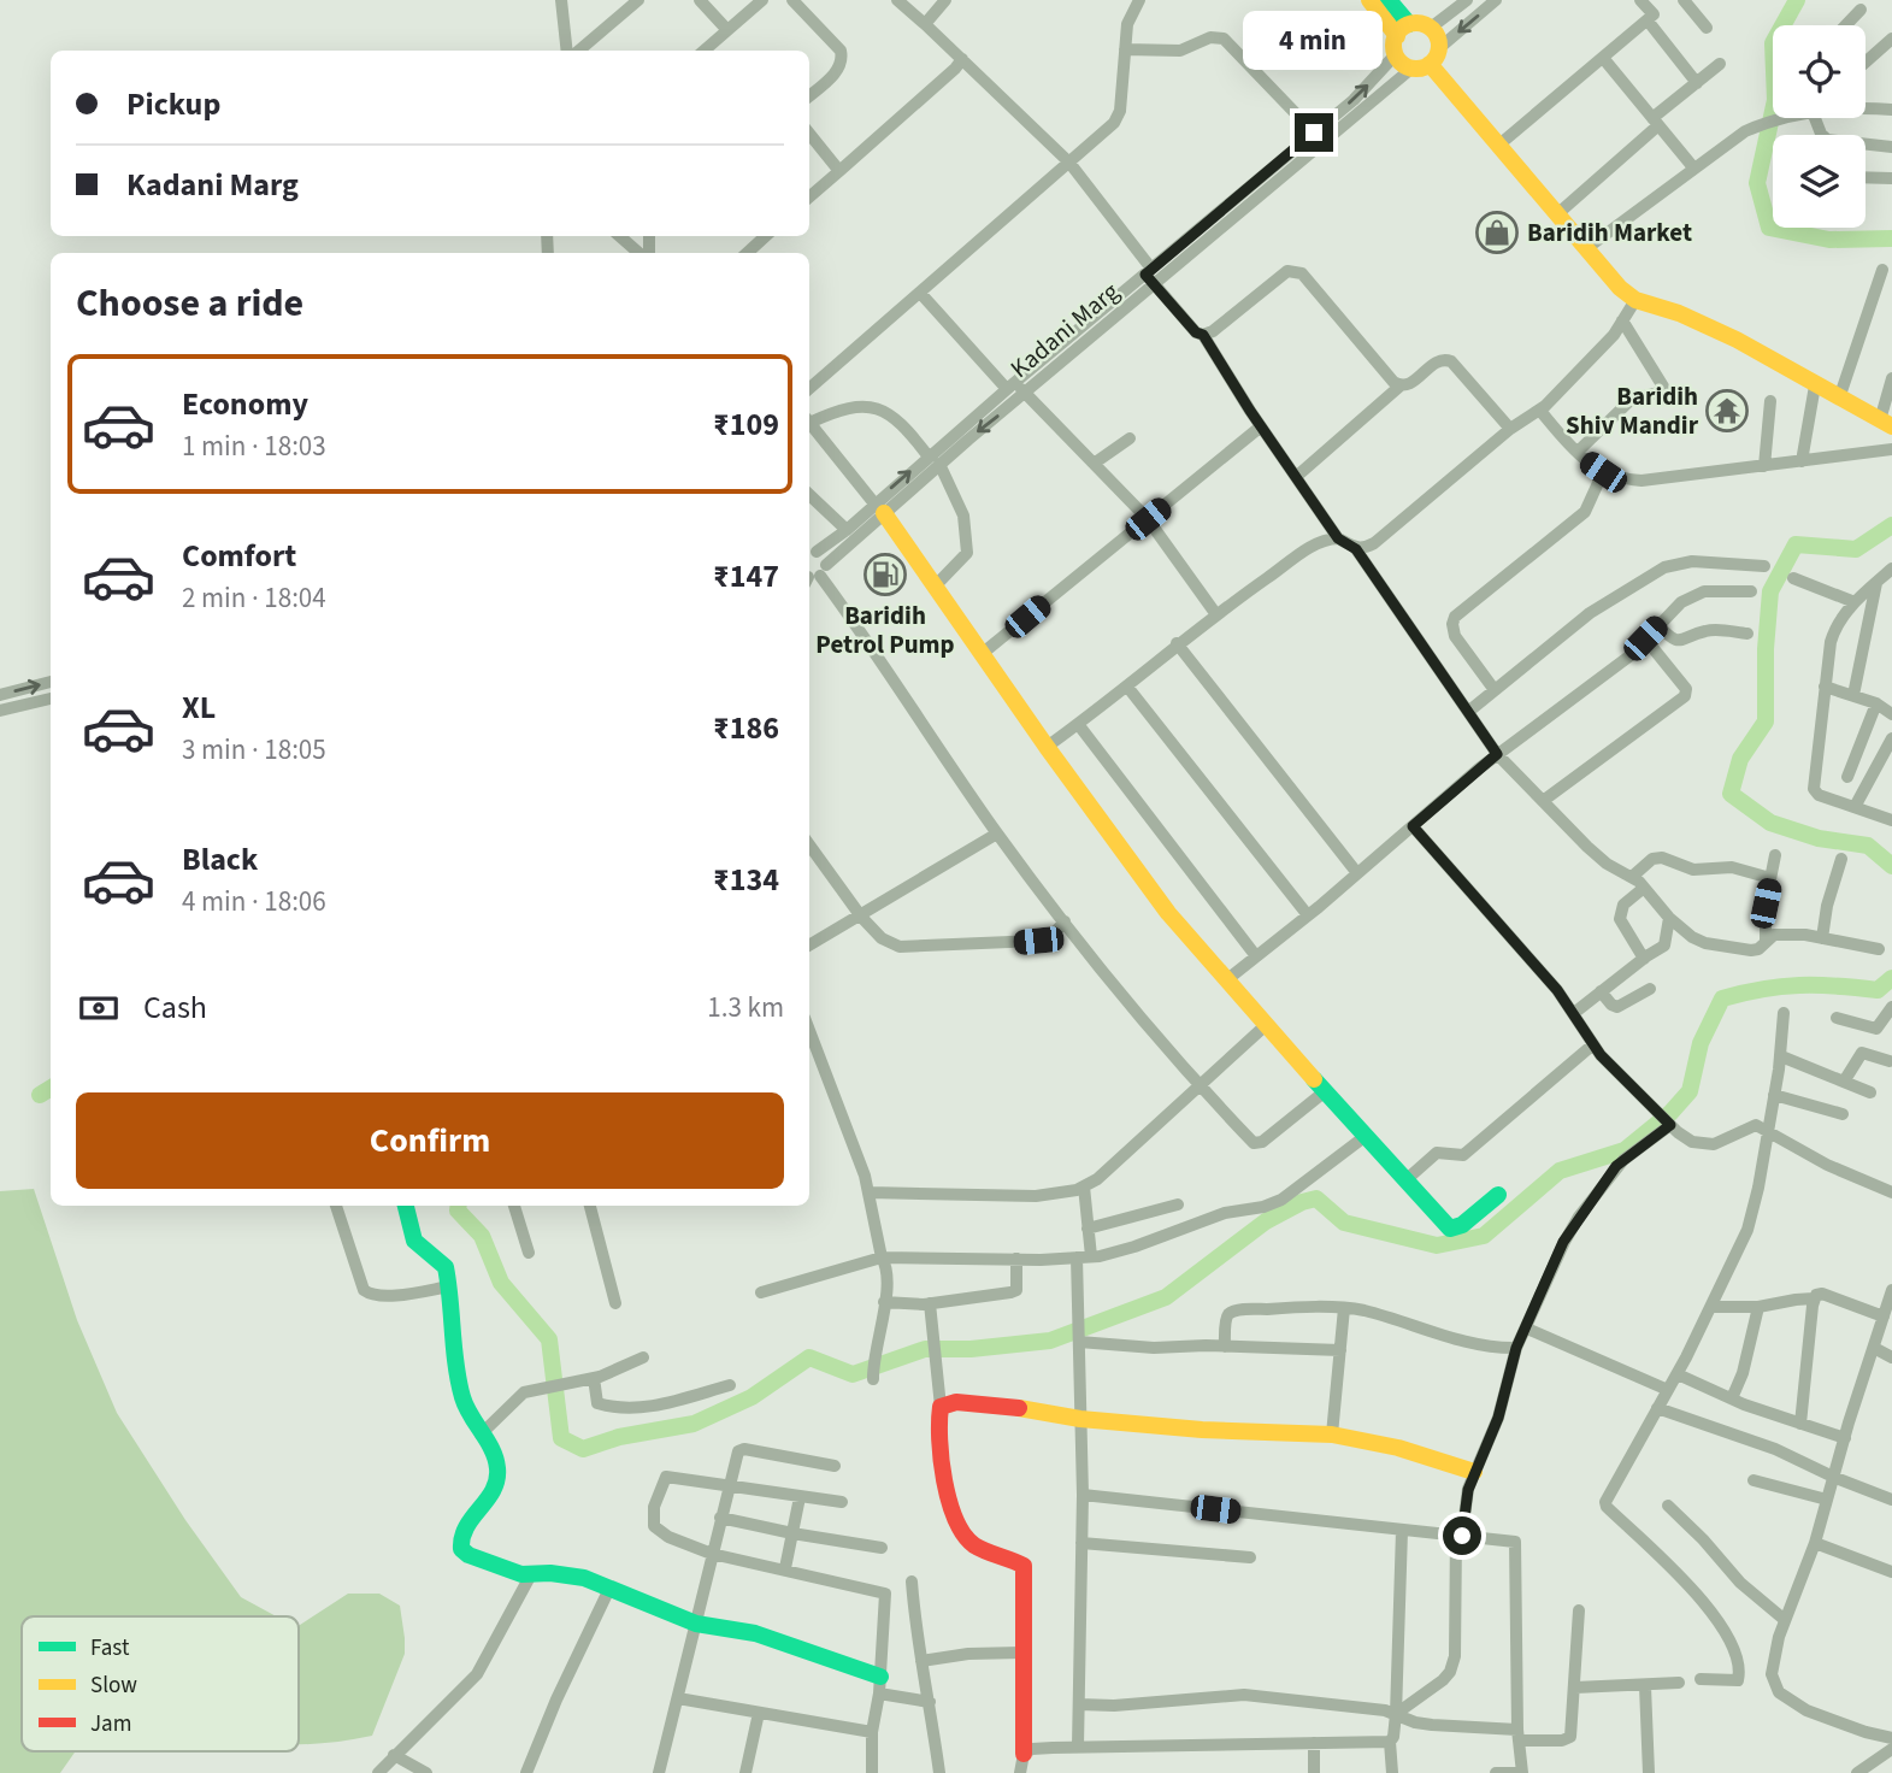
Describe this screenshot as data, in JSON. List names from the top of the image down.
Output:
{
  "streets": {
    "street": ["Kadani Marg"]
  },
  "places": {
    "shop": ["Baridih Market"],
    "temple": ["Baridih Shiv Mandir"],
    "fuel station": ["Baridih Petrol Pump"]
  },
  "legend": ["Fast", "Slow", "Jam"],
  "page": {
    "bubble": "4 min",
    "banner": ["Pickup", "Kadani Marg"],
    "heading": "Choose a ride",
    "list": [
      {
        "name": "Economy",
        "note": "1 min · 18:03",
        "value": "₹109"
      },
      {
        "name": "Comfort",
        "note": "2 min · 18:04",
        "value": "₹147"
      },
      {
        "name": "XL",
        "note": "3 min · 18:05",
        "value": "₹186"
      },
      {
        "name": "Black",
        "note": "4 min · 18:06",
        "value": "₹134"
      }
    ],
    "pay": ["Cash", "1.3 km"],
    "buttons": "Confirm"
  }
}
